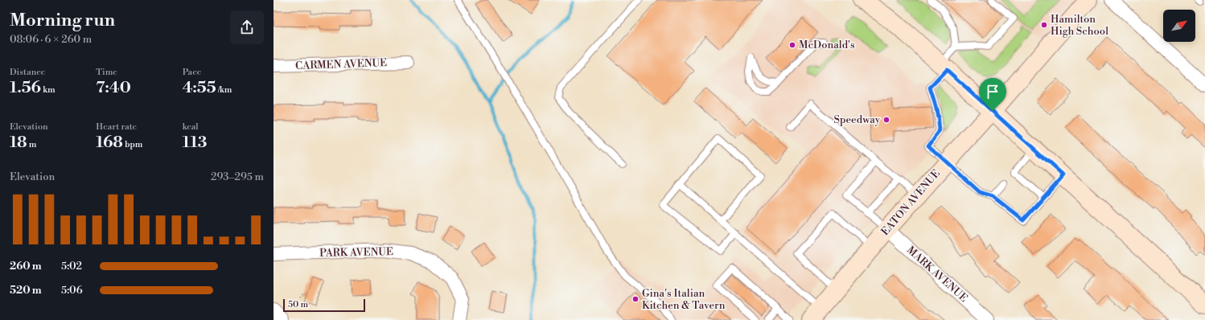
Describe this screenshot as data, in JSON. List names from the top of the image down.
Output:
{
  "streets": {
    "main road": ["EATON AVENUE"],
    "street": ["CARMEN AVENUE", "PARK AVENUE", "MARK AVENUE"]
  },
  "crossings": [
    ["EATON AVENUE", "MARK AVENUE"]
  ],
  "places": [
    "Hamilton High School",
    "McDonald's",
    "Speedway",
    "Gina's Italian Kitchen & Tavern"
  ],
  "scale_bar": "50 m",
  "north": "top right",
  "page": {
    "heading": ["Morning run", "08:06 · 6 × 260 m"],
    "stats": [
      ["Distance", "1.56 km"],
      ["Time", "7:40"],
      ["Pace", "4:55 /km"],
      ["Elevation", "18 m"],
      ["Heart rate", "168 bpm"],
      ["kcal", "113"]
    ],
    "chart": ["Elevation", "293–295 m"],
    "list": [
      {
        "name": "260 m",
        "note": "5:02"
      },
      {
        "name": "520 m",
        "note": "5:06"
      }
    ],
    "scale": "50 m"
  }
}
